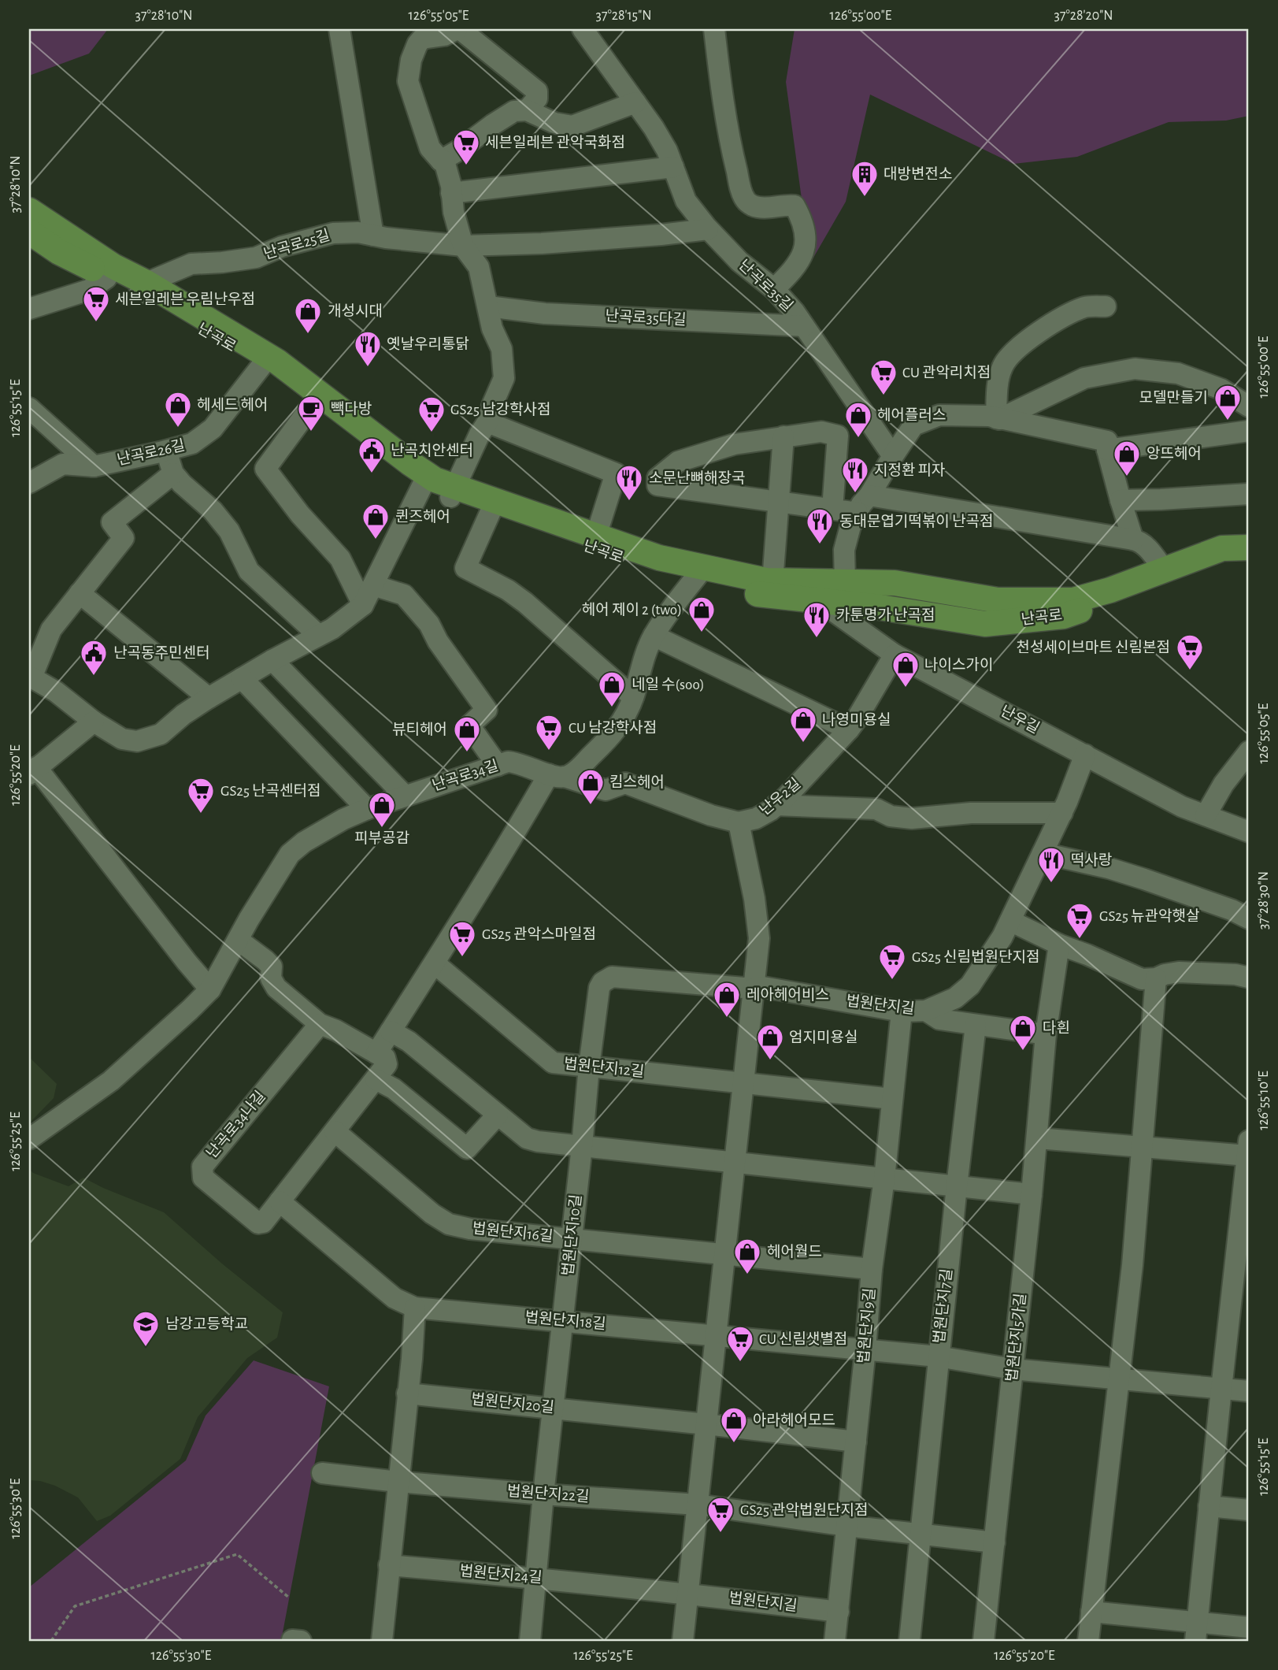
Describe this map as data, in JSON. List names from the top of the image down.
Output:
{
  "streets": {
    "main road": ["난곡로"],
    "street": [
      "난곡로25길",
      "난곡로35길",
      "난곡로35다길",
      "난곡로26길",
      "난우길",
      "난곡로34길",
      "난우2길",
      "법원단지길",
      "법원단지12길",
      "난곡로34나길",
      "법원단지16길",
      "법원단지10길",
      "법원단지7길",
      "법원단지18길",
      "법원단지9길",
      "법원단지5가길",
      "법원단지20길",
      "법원단지22길",
      "법원단지24길"
    ]
  },
  "crossings": [
    ["난곡로25길", "난곡로35길"],
    ["난곡로25길", "난곡로"],
    ["난곡로35길", "난곡로35다길"],
    ["난곡로", "난곡로26길"],
    ["난곡로", "난우길"],
    ["난우길", "난우2길"],
    ["난우길", "법원단지길"],
    ["난곡로34길", "난우2길"],
    ["법원단지길", "법원단지10길"],
    ["법원단지길", "법원단지9길"],
    ["법원단지길", "법원단지24길"],
    ["법원단지12길", "법원단지10길"],
    ["난곡로34나길", "법원단지16길"],
    ["난곡로34나길", "법원단지18길"],
    ["법원단지16길", "법원단지10길"],
    ["법원단지10길", "법원단지18길"],
    ["법원단지10길", "법원단지20길"],
    ["법원단지10길", "법원단지22길"],
    ["법원단지10길", "법원단지24길"],
    ["법원단지7길", "법원단지18길"],
    ["법원단지7길", "법원단지22길"],
    ["법원단지18길", "법원단지9길"],
    ["법원단지18길", "법원단지5가길"],
    ["법원단지9길", "법원단지22길"],
    ["법원단지5가길", "법원단지22길"]
  ],
  "places": {
    "supermarket": [
      "세븐일레븐 관악국화점",
      "세븐일레븐 우림난우점",
      "CU 관악리치점",
      "GS25 남강학사점",
      "천성세이브마트 신림본점",
      "CU 남강학사점",
      "GS25 난곡센터점",
      "GS25 뉴관악햇살",
      "GS25 관악스마일점",
      "GS25 신림법원단지점",
      "CU 신림샛별점",
      "GS25 관악법원단지점"
    ],
    "building": ["대방변전소"],
    "shop": [
      "개성시대",
      "모델만들기",
      "헤세드 헤어",
      "헤어플러스",
      "앙뜨헤어",
      "퀸즈헤어",
      "헤어 제이 2 (two)",
      "나이스가이",
      "네일 수(soo)",
      "나영미용실",
      "뷰티헤어",
      "킴스헤어",
      "피부공감",
      "레아헤어비스",
      "다흰",
      "엄지미용실",
      "헤어월드",
      "아라헤어모드"
    ],
    "restaurant": [
      "옛날우리통닭",
      "지정환 피자",
      "소문난뼈해장국",
      "동대문엽기떡볶이 난곡점",
      "카툰명가 난곡점",
      "떡사랑"
    ],
    "cafe": ["빽다방"],
    "public building": ["난곡치안센터", "난곡동주민센터"],
    "school or university": ["남강고등학교"]
  },
  "coordinates": [
    "37°28'10\"N",
    "126°55'05\"E",
    "37°28'15\"N",
    "126°55'00\"E",
    "37°28'20\"N",
    "126°55'15\"E",
    "126°55'20\"E",
    "37°28'30\"N",
    "126°55'10\"E",
    "126°55'25\"E",
    "126°55'30\"E"
  ]
}
